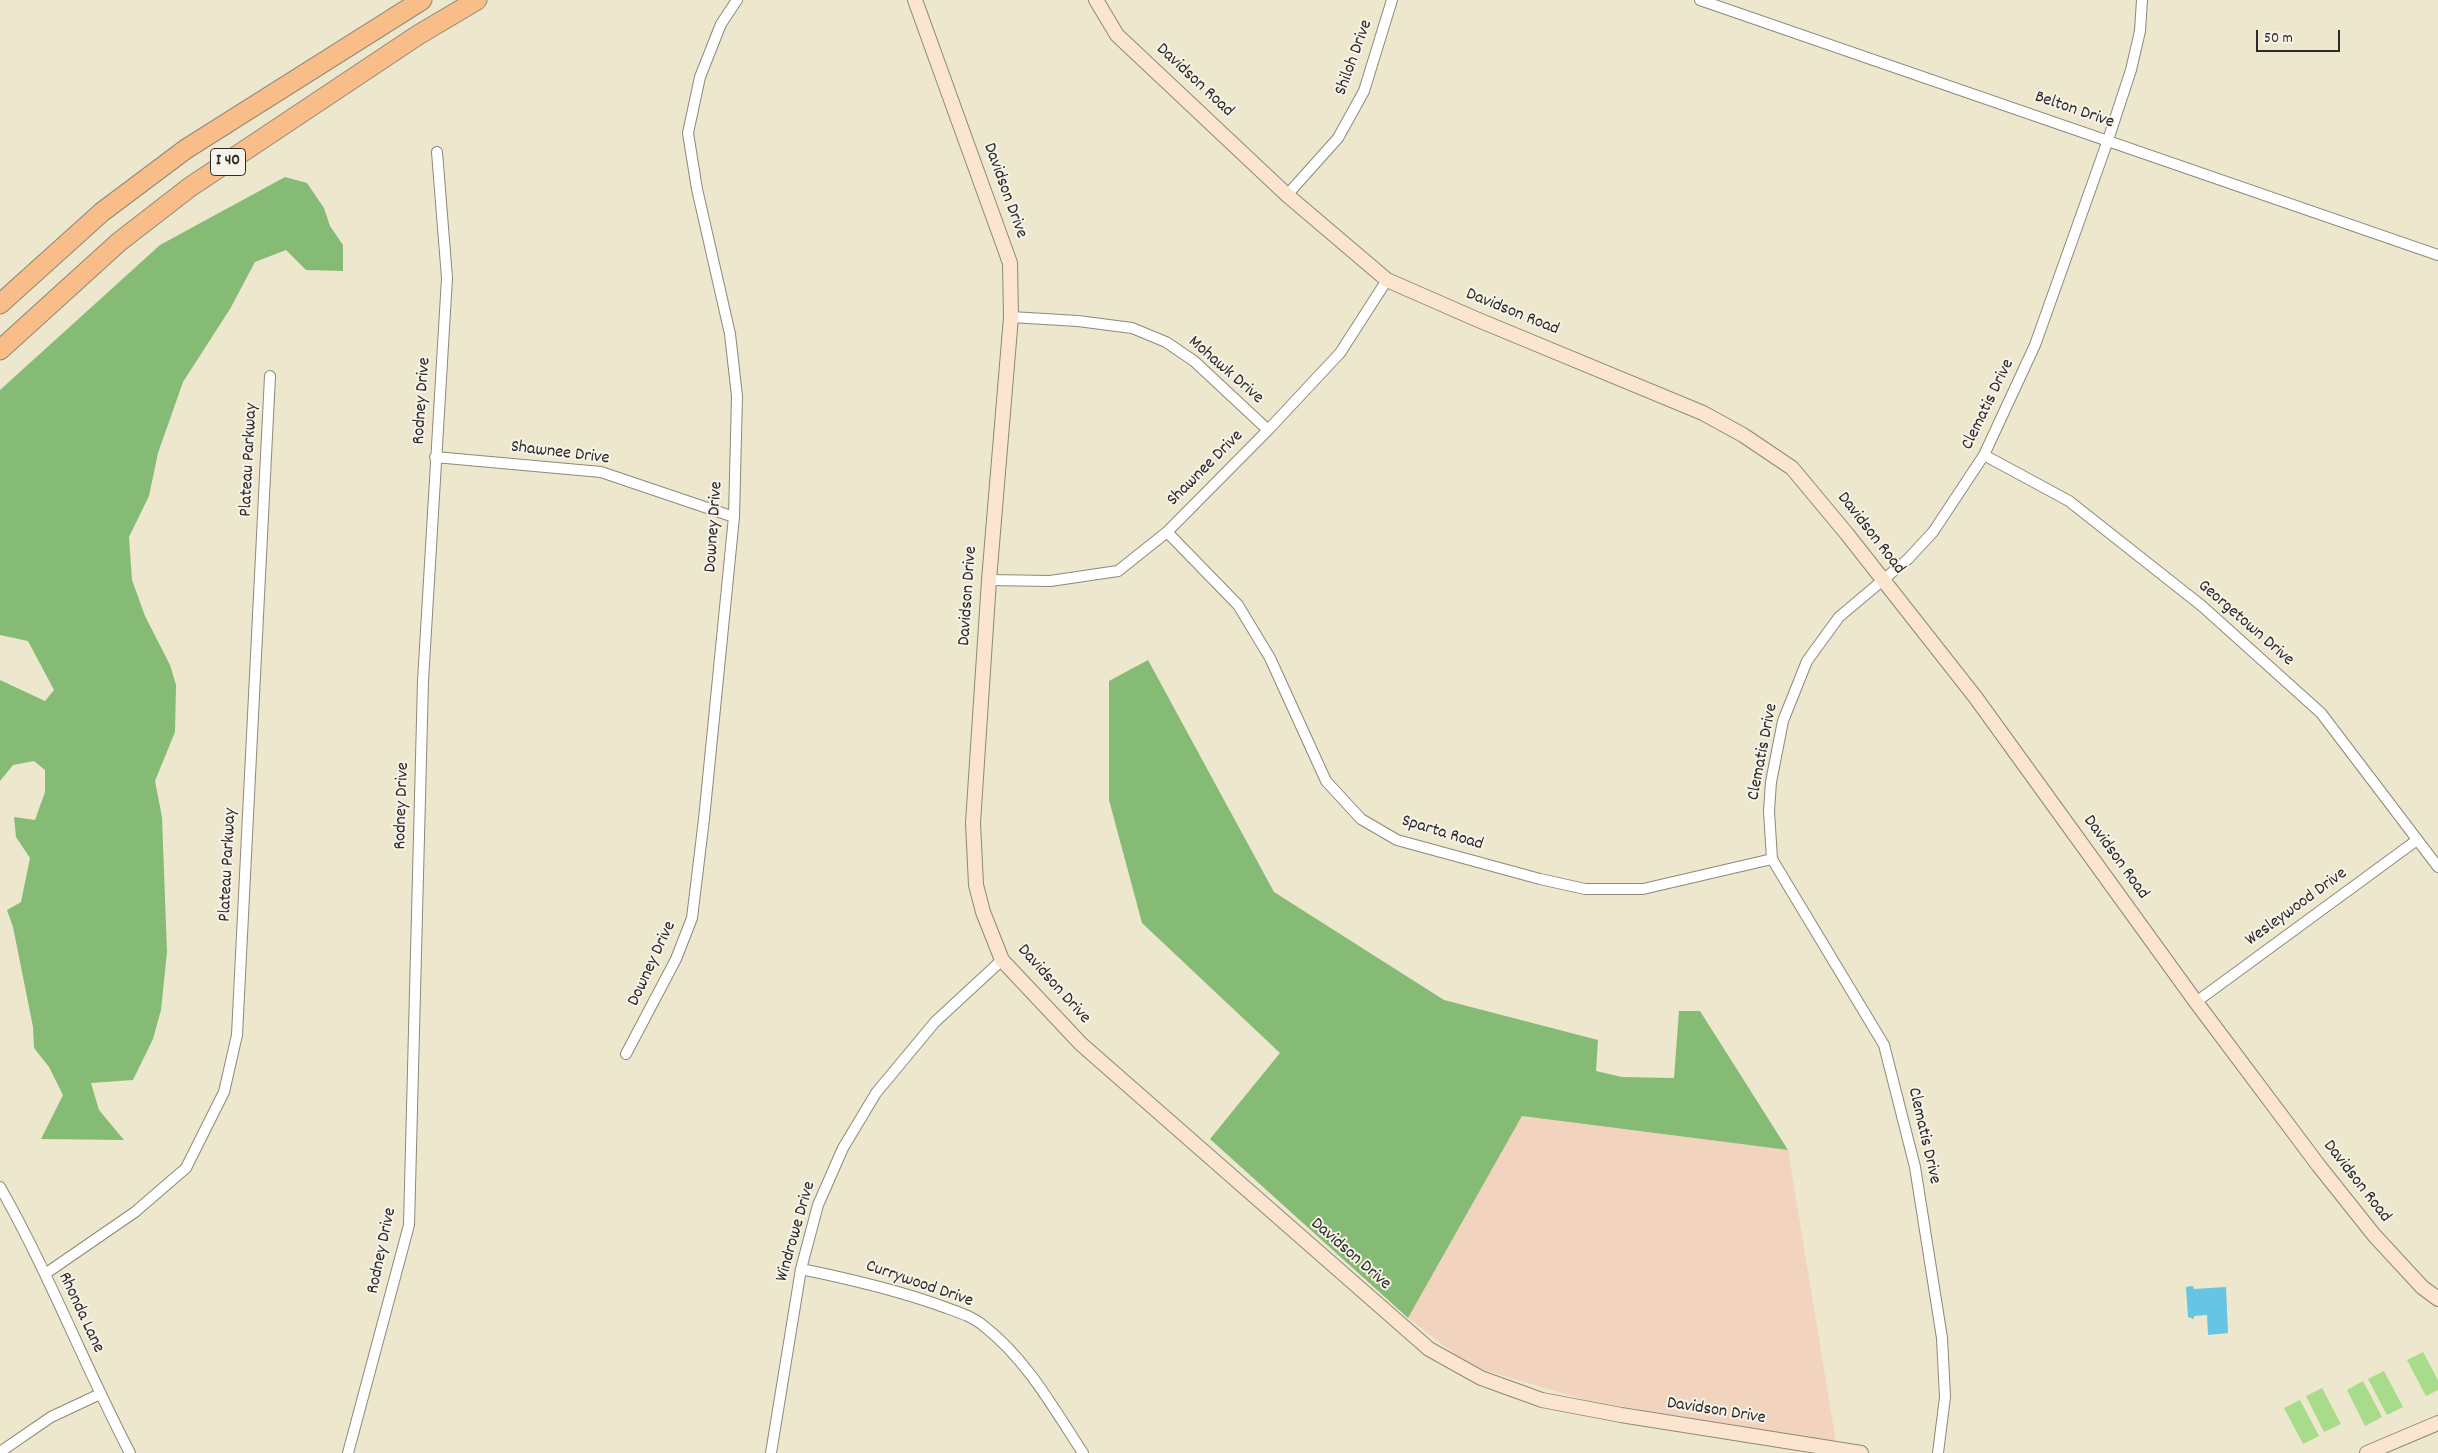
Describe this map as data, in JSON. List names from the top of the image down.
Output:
{
  "streets": {
    "highway": ["I 40"],
    "street": [
      "Shiloh Drive",
      "Davidson Road",
      "Belton Drive",
      "Davidson Drive",
      "Mohawk Drive",
      "Rodney Drive",
      "Clematis Drive",
      "Shawnee Drive",
      "Plateau Parkway",
      "Downey Drive",
      "Georgetown Drive",
      "Sparta Road",
      "Wesleywood Drive",
      "Windrowe Drive",
      "Currywood Drive",
      "Rhonda Lane"
    ]
  },
  "crossings": [
    ["Shiloh Drive", "Davidson Road"],
    ["Davidson Road", "Clematis Drive"],
    ["Davidson Road", "Shawnee Drive"],
    ["Davidson Road", "Wesleywood Drive"],
    ["Belton Drive", "Clematis Drive"],
    ["Davidson Drive", "Mohawk Drive"],
    ["Davidson Drive", "Shawnee Drive"],
    ["Davidson Drive", "Windrowe Drive"],
    ["Mohawk Drive", "Shawnee Drive"],
    ["Rodney Drive", "Shawnee Drive"],
    ["Clematis Drive", "Georgetown Drive"],
    ["Clematis Drive", "Sparta Road"],
    ["Shawnee Drive", "Downey Drive"],
    ["Shawnee Drive", "Sparta Road"],
    ["Plateau Parkway", "Rhonda Lane"],
    ["Georgetown Drive", "Wesleywood Drive"],
    ["Windrowe Drive", "Currywood Drive"]
  ],
  "scale_bar": "50 m"
}
